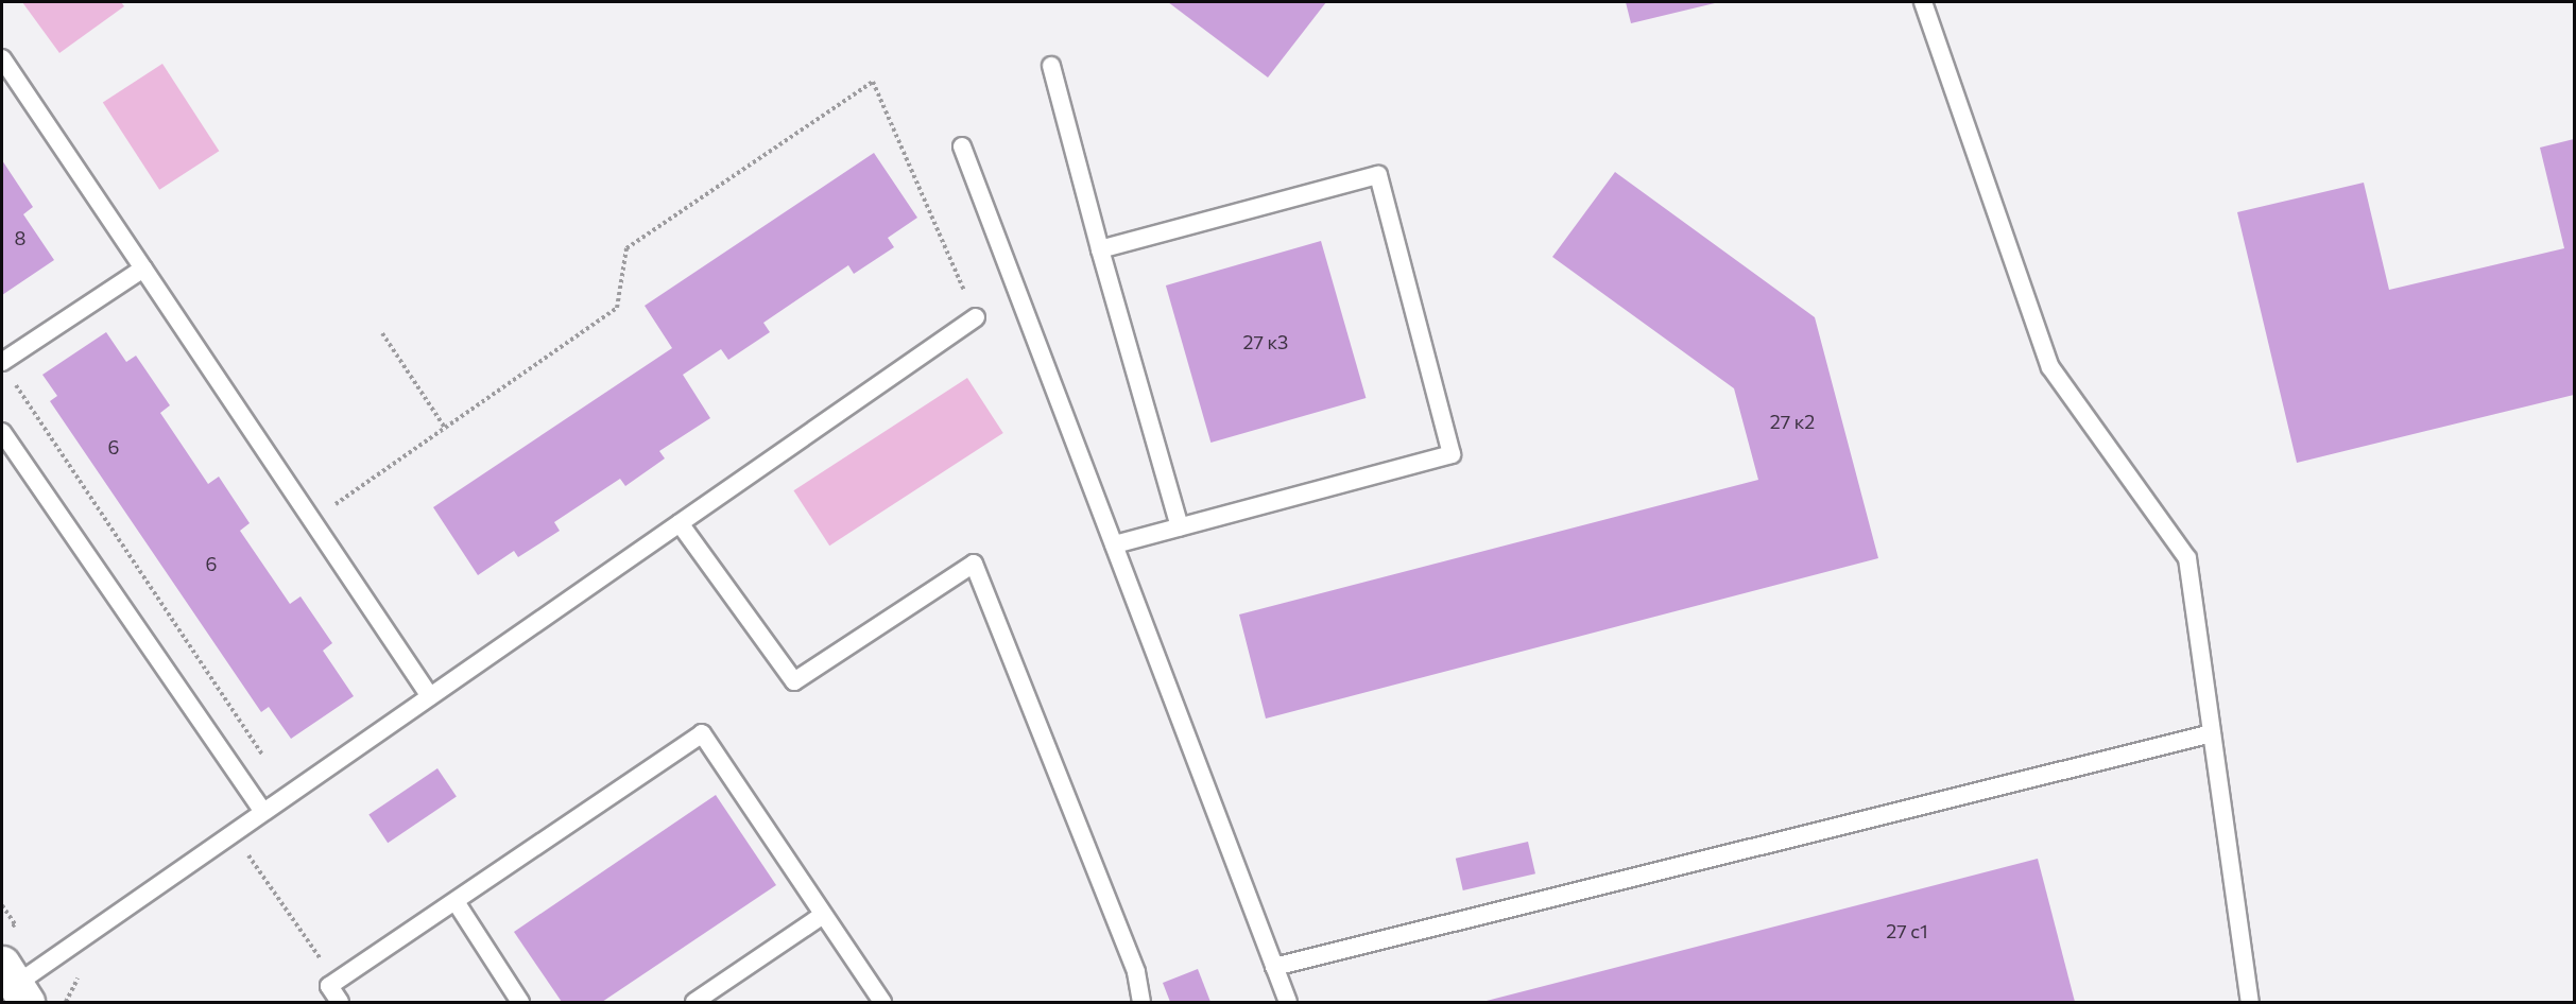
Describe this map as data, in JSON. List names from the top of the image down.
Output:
{
  "house_numbers": [
    "8",
    "27 к3",
    "27 к2",
    "6",
    "6",
    "27 с1"
  ]
}
